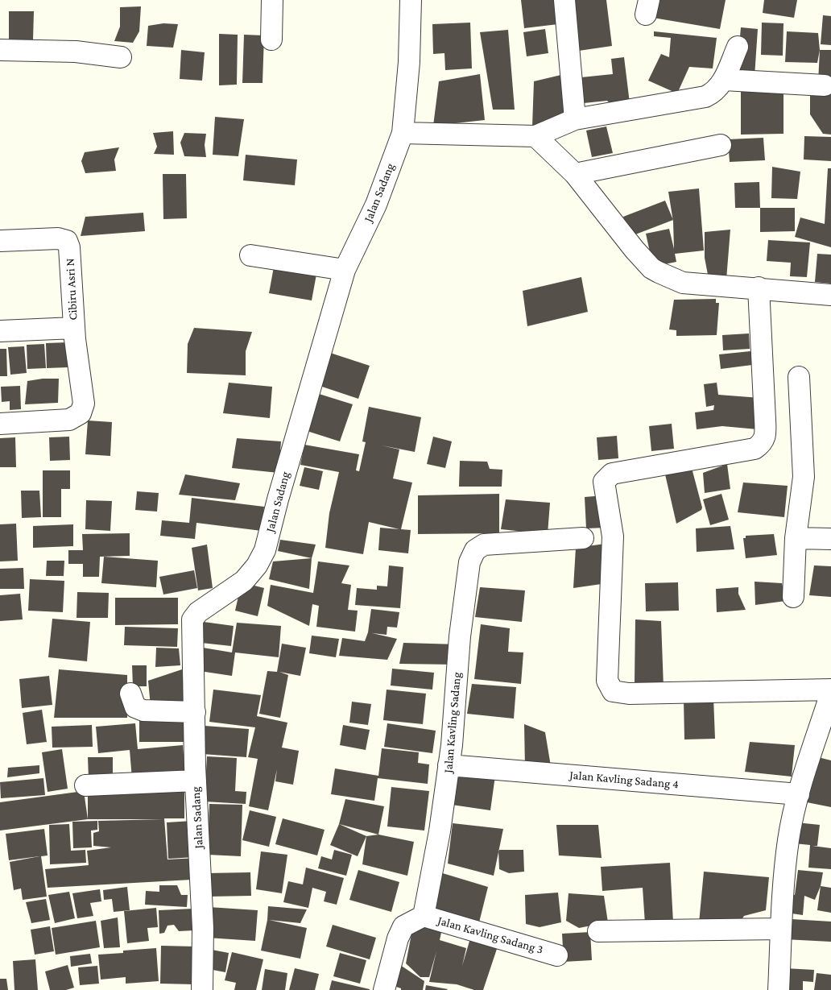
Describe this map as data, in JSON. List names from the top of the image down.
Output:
{
  "streets": {
    "street": [
      "Jalan Sadang",
      "Cibiru Asri N",
      "Jalan Kavling Sadang",
      "Jalan Kavling Sadang 4",
      "Jalan Kavling Sadang 3"
    ]
  },
  "crossings": [
    ["Jalan Kavling Sadang", "Jalan Kavling Sadang 4"],
    ["Jalan Kavling Sadang", "Jalan Kavling Sadang 3"]
  ]
}
